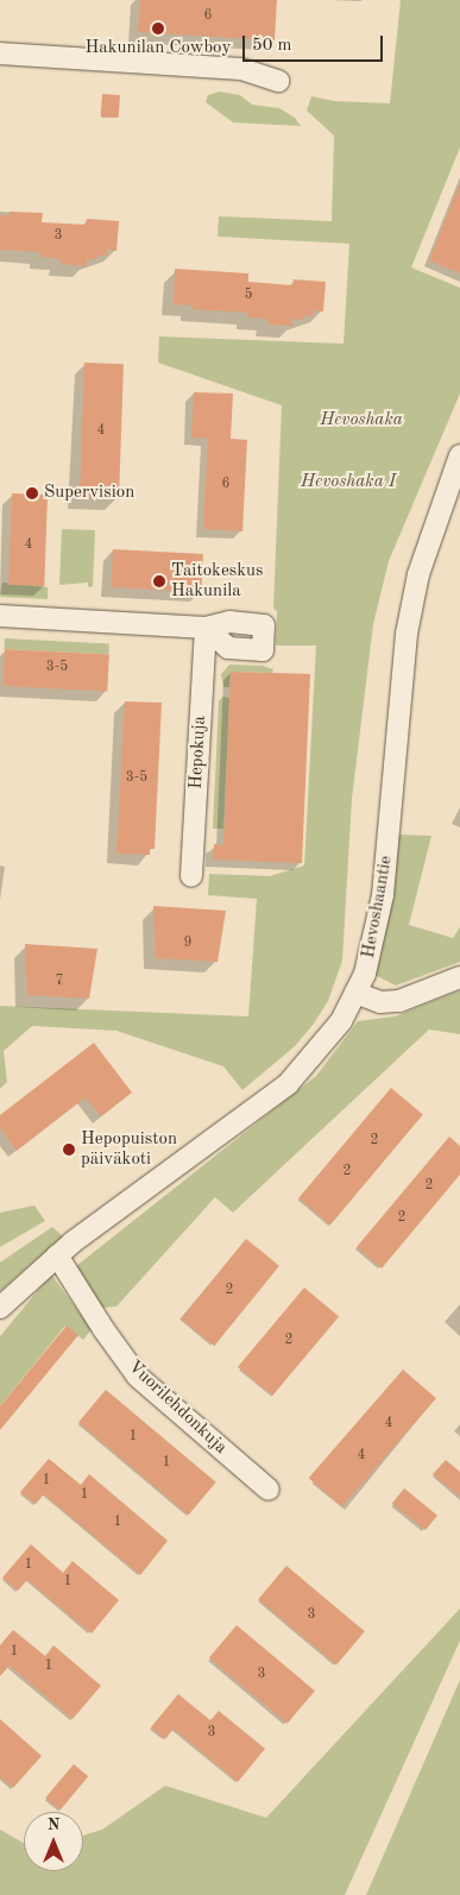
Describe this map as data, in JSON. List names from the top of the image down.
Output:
{
  "streets": {
    "street": ["Hepokuja", "Hevoshaantie", "Vuorilehdonkuja"]
  },
  "crossings": [
    ["Hevoshaantie", "Vuorilehdonkuja"]
  ],
  "parks": ["Hevoshaka", "Hevoshaka I"],
  "places": [
    "Hakunilan Cowboy",
    "Supervision",
    "Taitokeskus Hakunila",
    "Hepopuiston päiväkoti"
  ],
  "house_numbers": [
    "6",
    "3",
    "5",
    "4",
    "6",
    "4",
    "3-5",
    "3-5",
    "9",
    "7",
    "2",
    "2",
    "2",
    "2",
    "2",
    "2",
    "4",
    "1",
    "4",
    "1",
    "1",
    "1",
    "1",
    "1",
    "1",
    "3",
    "1",
    "1",
    "3",
    "3"
  ],
  "scale_bar": "50 m",
  "north": "top"
}
